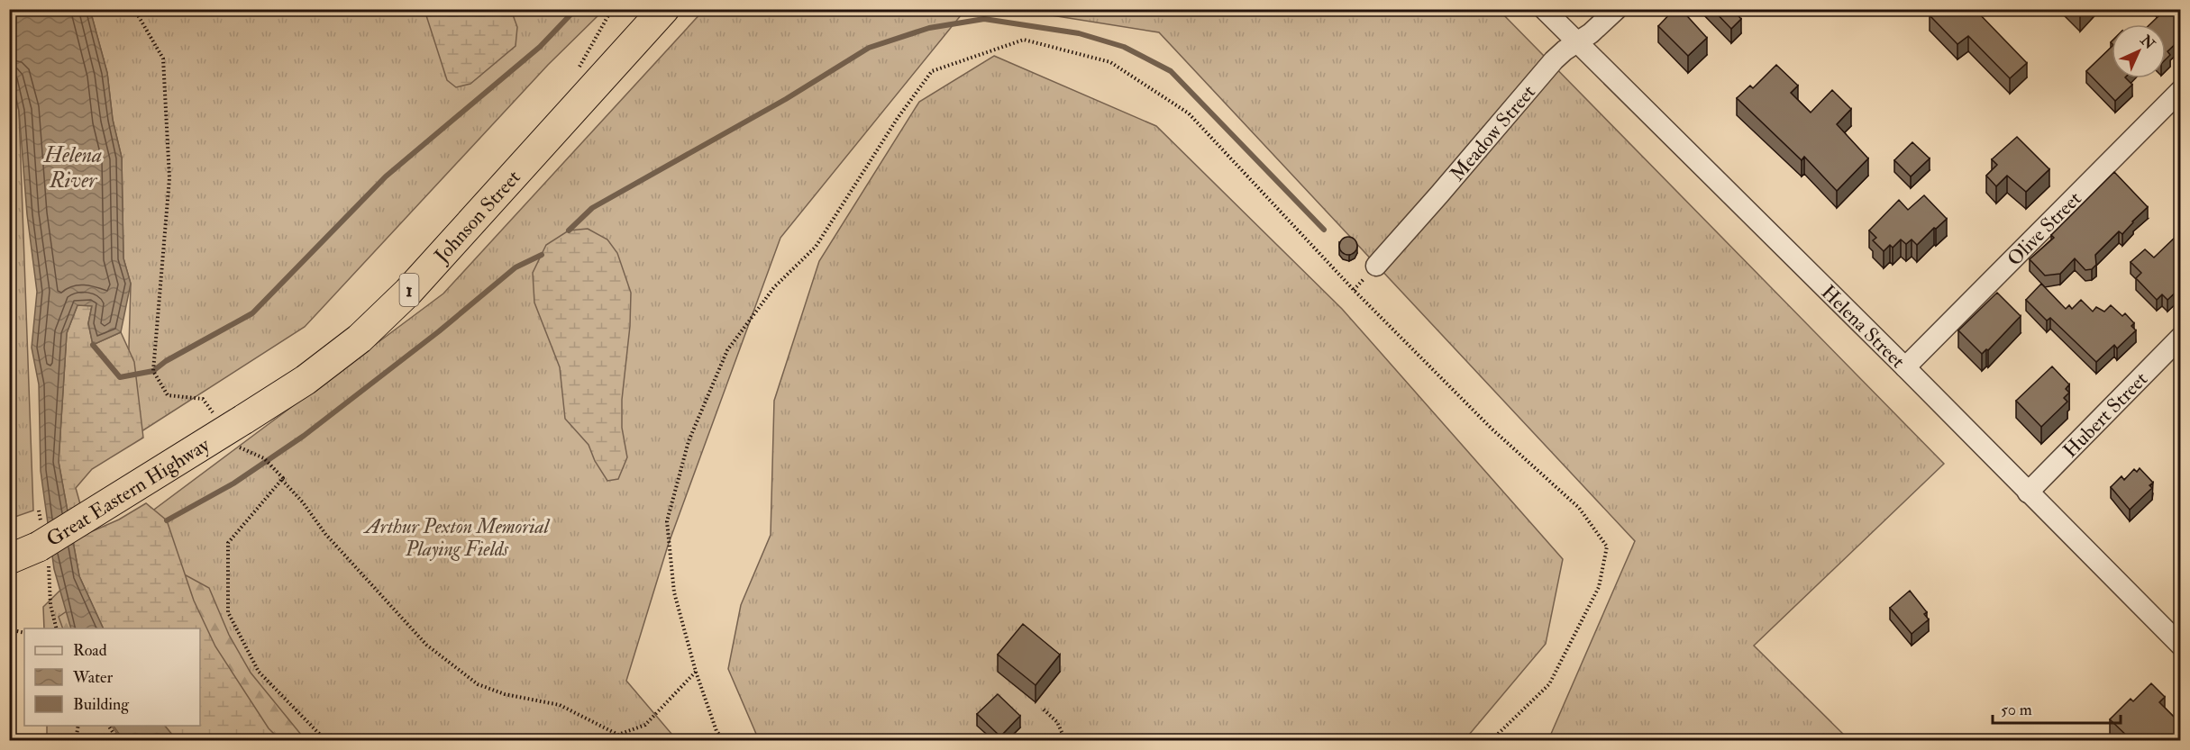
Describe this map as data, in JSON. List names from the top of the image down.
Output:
{
  "streets": {
    "highway": ["Johnson Street", "1", "Great Eastern Highway"],
    "street": [
      "Meadow Street",
      "Olive Street",
      "Helena Street",
      "Hubert Street"
    ]
  },
  "crossings": [
    ["Meadow Street", "Helena Street"],
    ["Johnson Street", "Great Eastern Highway"],
    ["Olive Street", "Helena Street"],
    ["Helena Street", "Hubert Street"]
  ],
  "water": ["Helena River"],
  "parks": ["Arthur Pexton Memorial Playing Fields"],
  "legend": ["Road", "Water", "Building"],
  "scale_bar": "50 m",
  "north": "top right"
}
